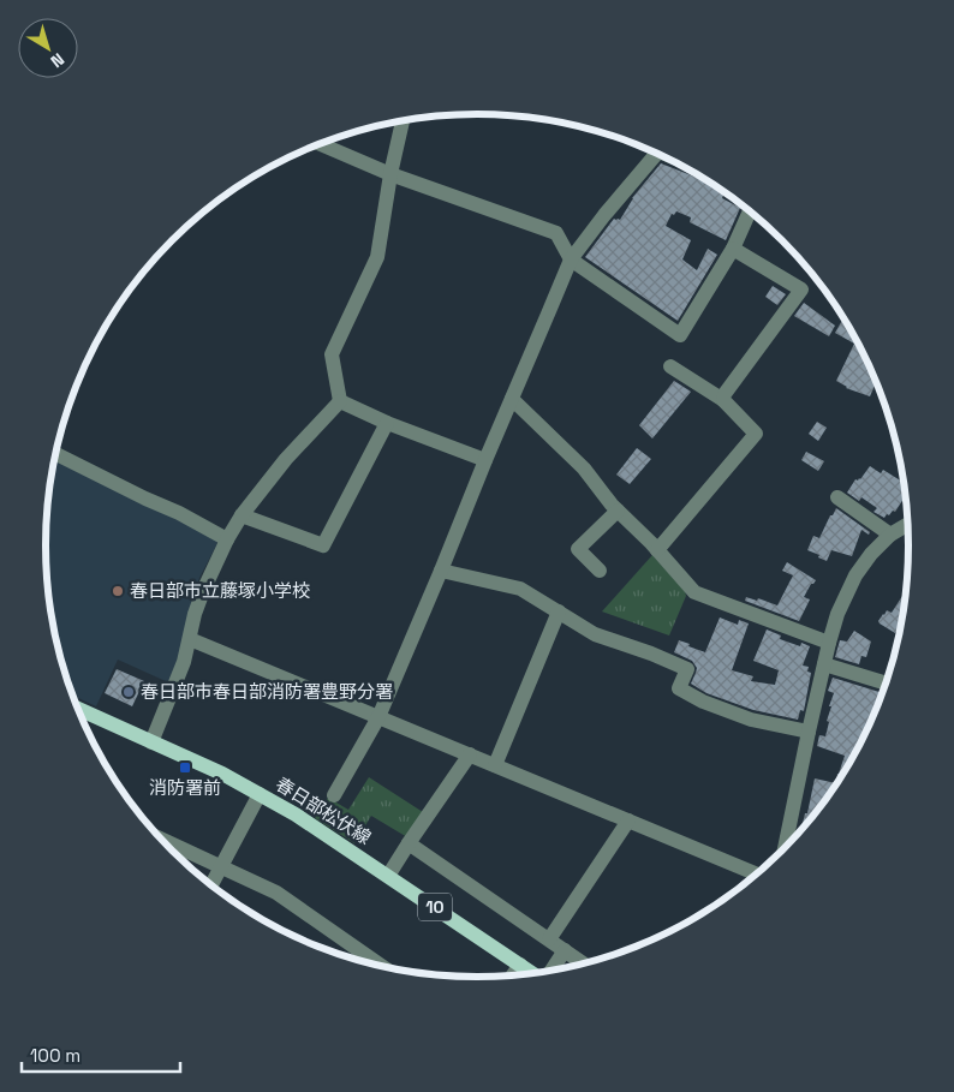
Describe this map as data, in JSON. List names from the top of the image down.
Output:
{
  "streets": {
    "main road": ["春日部松伏線", "10"]
  },
  "places": {
    "other": ["春日部市立藤塚小学校", "春日部市春日部消防署豊野分署"],
    "transit": ["消防署前"]
  },
  "scale_bar": "100 m",
  "north": "bottom right"
}
